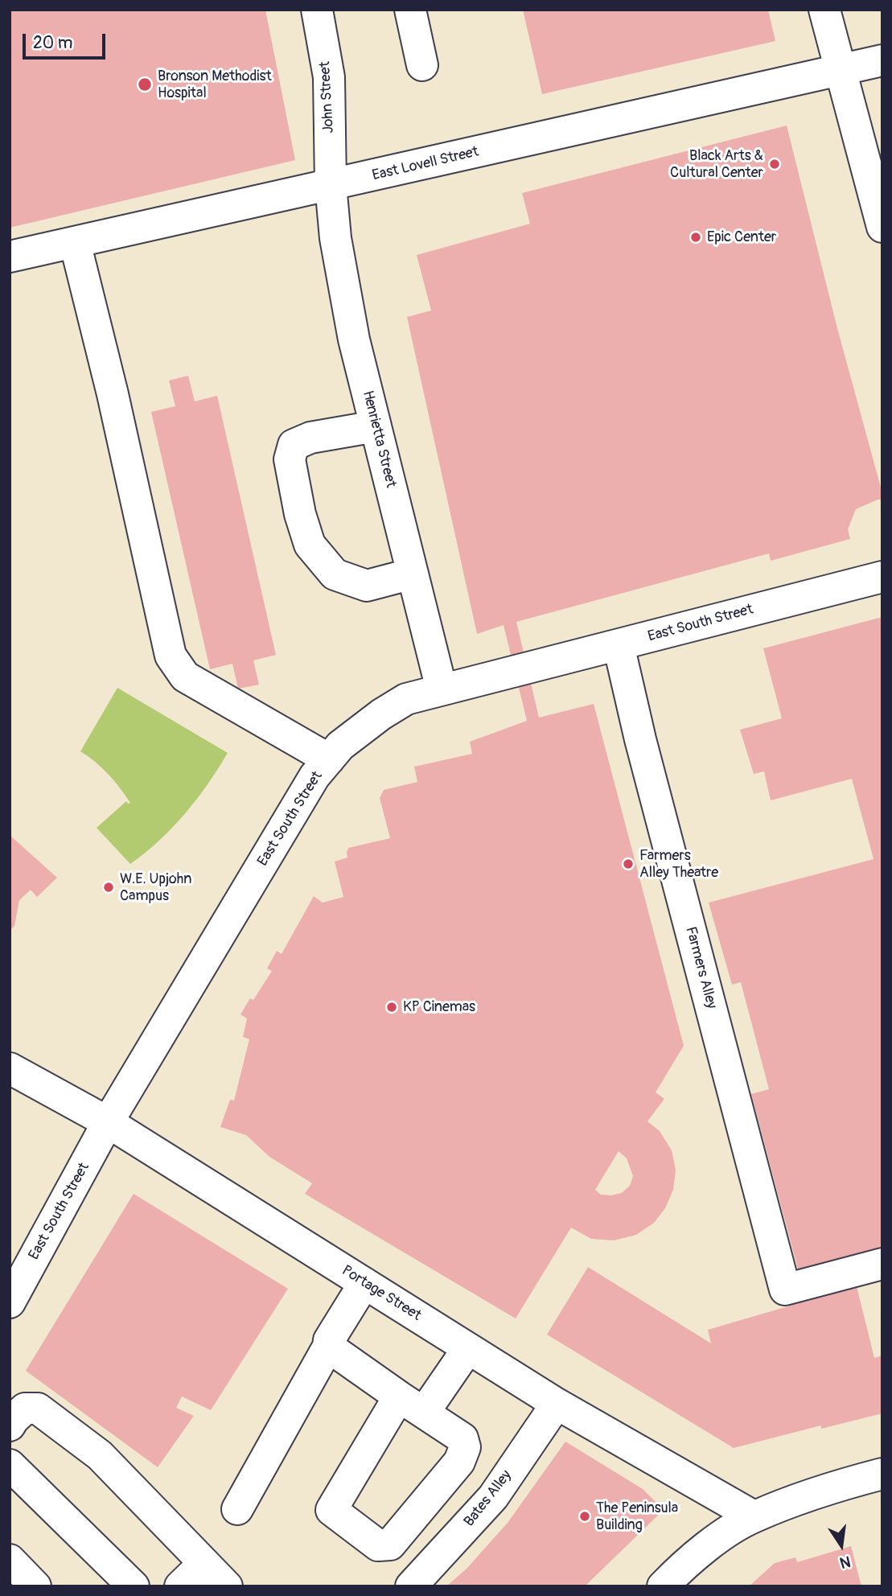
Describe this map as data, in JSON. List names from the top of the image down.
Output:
{
  "streets": {
    "street": [
      "John Street",
      "East Lovell Street",
      "Henrietta Street",
      "East South Street",
      "Farmers Alley",
      "Portage Street",
      "Bates Alley"
    ]
  },
  "crossings": [
    ["John Street", "East Lovell Street"],
    ["John Street", "Henrietta Street"],
    ["East Lovell Street", "Henrietta Street"],
    ["Henrietta Street", "East South Street"],
    ["East South Street", "Farmers Alley"],
    ["East South Street", "Portage Street"],
    ["Portage Street", "Bates Alley"]
  ],
  "places": [
    "Bronson Methodist Hospital",
    "Black Arts & Cultural Center",
    "Epic Center",
    "Farmers Alley Theatre",
    "W.E. Upjohn Campus",
    "KP Cinemas",
    "The Peninsula Building"
  ],
  "scale_bar": "20 m",
  "north": "bottom"
}
